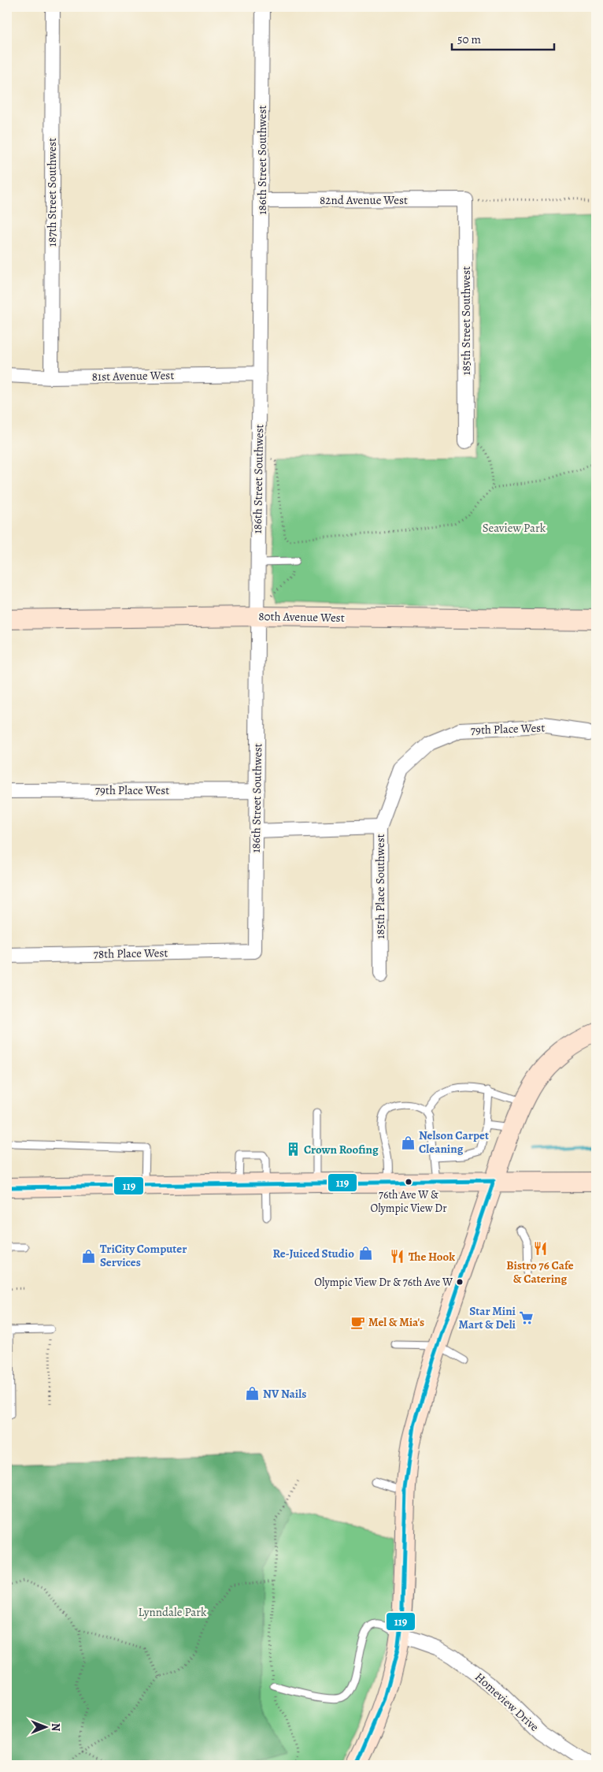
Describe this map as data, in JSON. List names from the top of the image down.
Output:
{
  "streets": {
    "street": [
      "186th Street Southwest",
      "187th Street Southwest",
      "82nd Avenue West",
      "185th Street Southwest",
      "81st Avenue West",
      "80th Avenue West",
      "79th Place West",
      "185th Place Southwest",
      "78th Place West",
      "Homeview Drive"
    ]
  },
  "crossings": [
    ["186th Street Southwest", "82nd Avenue West"],
    ["186th Street Southwest", "81st Avenue West"],
    ["186th Street Southwest", "80th Avenue West"],
    ["186th Street Southwest", "79th Place West"],
    ["186th Street Southwest", "78th Place West"],
    ["187th Street Southwest", "81st Avenue West"],
    ["82nd Avenue West", "185th Street Southwest"],
    ["79th Place West", "185th Place Southwest"]
  ],
  "parks": ["Seaview Park", "Lynndale Park"],
  "places": {
    "shop": [
      "Nelson Carpet Cleaning",
      "Re-Juiced Studio",
      "TriCity Computer Services",
      "NV Nails"
    ],
    "building": ["Crown Roofing"],
    "other": ["76th Ave W & Olympic View Dr", "Olympic View Dr & 76th Ave W"],
    "restaurant": ["Bistro 76 Cafe & Catering", "The Hook"],
    "supermarket": ["Star Mini Mart & Deli"],
    "cafe": ["Mel & Mia's"]
  },
  "lines": ["transit line 119"],
  "scale_bar": "50 m",
  "north": "right"
}
